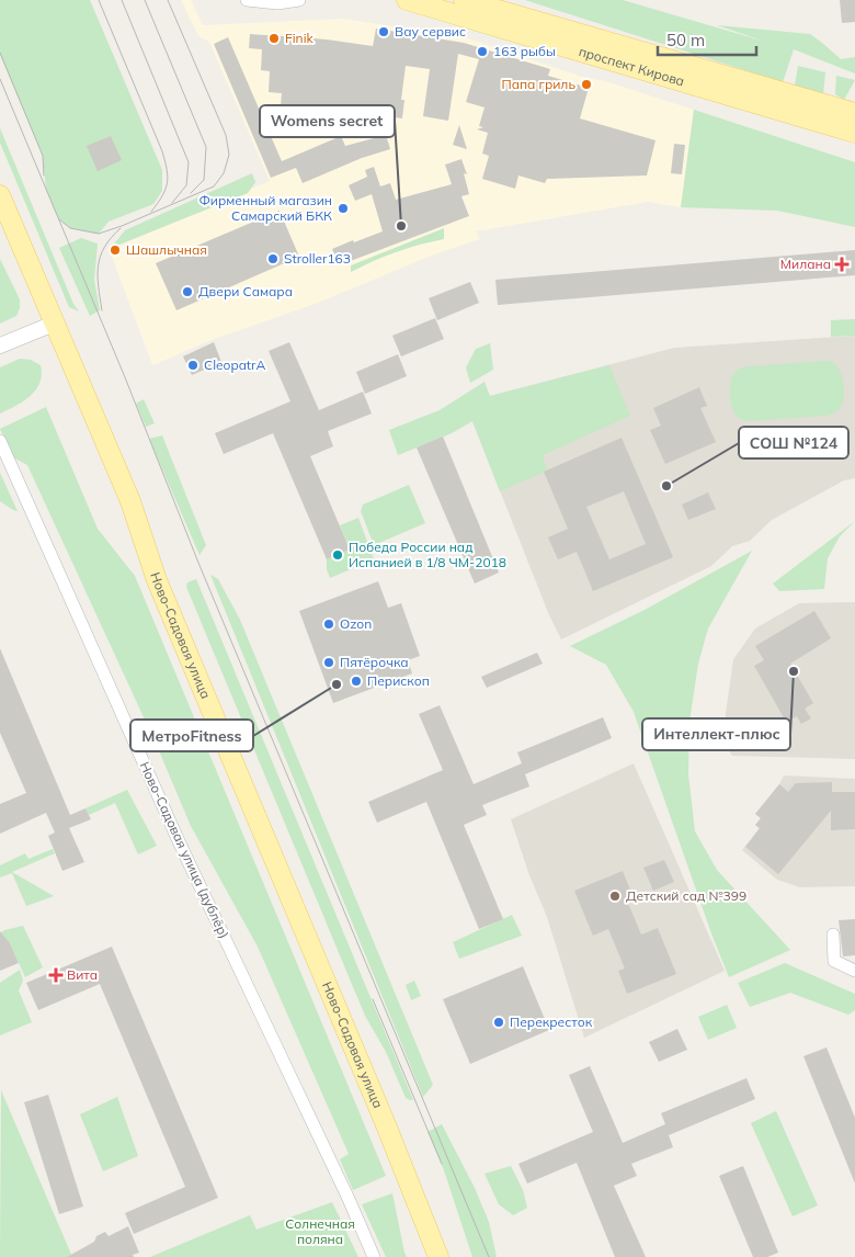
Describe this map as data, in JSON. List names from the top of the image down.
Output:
{
  "streets": {
    "main road": ["проспект Кирова", "Ново-Садовая улица"],
    "street": ["Ново-Садовая улица (дублёр)"]
  },
  "parks": ["Солнечная поляна"],
  "places": {
    "other": [
      "Вау сервис",
      "Finik",
      "163 рыбы",
      "Папа гриль",
      "Фирменный магазин Самарский БКК",
      "Womens secret",
      "Шашлычная",
      "Stroller163",
      "Двери Самара",
      "CleopatrA",
      "СОШ №124",
      "Победа России над Испанией в 1/8 ЧМ-2018",
      "Ozon",
      "Пятёрочка",
      "Интеллект-плюс",
      "Перископ",
      "МетроFitness",
      "Детский сад №399",
      "Перекресток"
    ],
    "health": ["Милана", "Вита"]
  },
  "scale_bar": "50 m"
}
